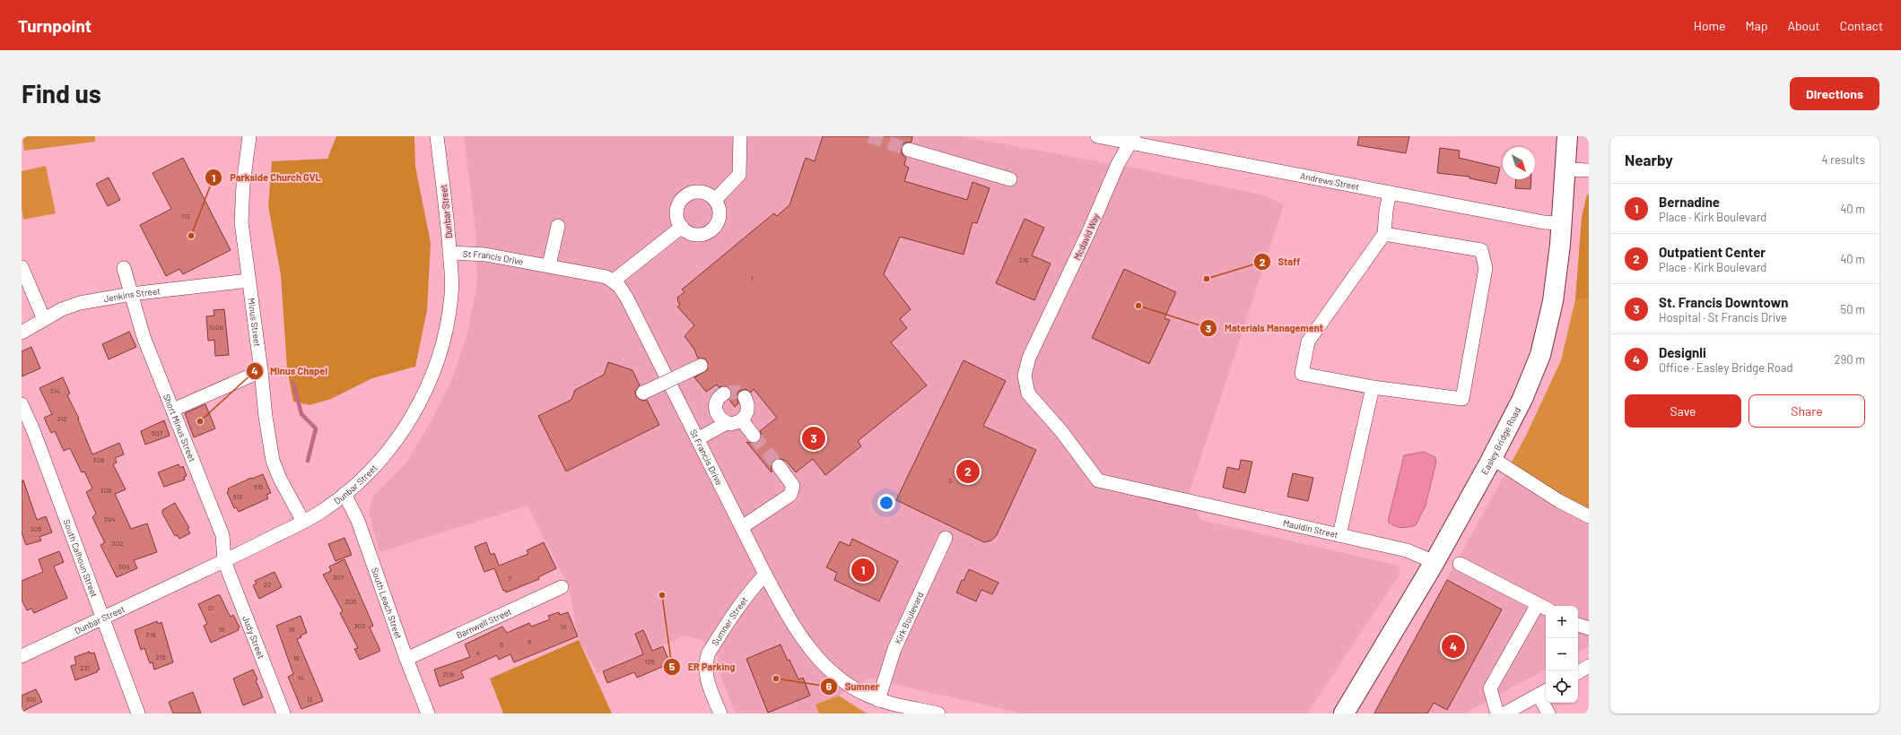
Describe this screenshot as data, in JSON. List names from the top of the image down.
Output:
{
  "streets": {
    "highway": ["Easley Bridge Road"],
    "street": [
      "Andrews Street",
      "Dunbar Street",
      "Mcdavid Way",
      "St Francis Drive",
      "Jenkins Street",
      "Minus Street",
      "Short Minus Street",
      "Mauldin Street",
      "South Calhoun Street",
      "South Leach Street",
      "Kirk Boulevard",
      "Sumner Street",
      "Barnwell Street",
      "Judy Street"
    ]
  },
  "crossings": [
    ["Andrews Street", "Mcdavid Way"],
    ["Andrews Street", "Easley Bridge Road"],
    ["Dunbar Street", "St Francis Drive"],
    ["Dunbar Street", "Minus Street"],
    ["Dunbar Street", "Short Minus Street"],
    ["Dunbar Street", "South Calhoun Street"],
    ["Dunbar Street", "South Leach Street"],
    ["Dunbar Street", "Judy Street"],
    ["Mcdavid Way", "Mauldin Street"],
    ["St Francis Drive", "Kirk Boulevard"],
    ["St Francis Drive", "Sumner Street"],
    ["Jenkins Street", "Minus Street"],
    ["Jenkins Street", "Short Minus Street"],
    ["Short Minus Street", "Judy Street"],
    ["Easley Bridge Road", "Mauldin Street"],
    ["South Leach Street", "Barnwell Street"]
  ],
  "places": [
    "Parkside Church GVL",
    "Staff",
    "Materials Management",
    "Minus Chapel",
    "ER Parking",
    "Sumner"
  ],
  "house_numbers": [
    "113",
    "316",
    "1",
    "1008",
    "314",
    "312",
    "507",
    "308",
    "3",
    "915",
    "306",
    "913",
    "304",
    "305",
    "302",
    "300",
    "307",
    "7",
    "22",
    "305",
    "21",
    "303",
    "10",
    "19",
    "18",
    "218",
    "8",
    "6",
    "4",
    "216",
    "16",
    "125",
    "221",
    "208",
    "14",
    "810",
    "12"
  ],
  "north": "bottom right",
  "page": {
    "header": "Turnpoint",
    "nav": [
      "Home",
      "Map",
      "About",
      "Contact"
    ],
    "buttons": [
      "Directions",
      ["Save", "Share"]
    ],
    "title": "Find us",
    "heading": ["Nearby", "4 results"],
    "list": [
      {
        "mark": "1",
        "name": "Bernadine",
        "note": "Place · Kirk Boulevard",
        "value": "40 m"
      },
      {
        "mark": "2",
        "name": "Outpatient Center",
        "note": "Place · Kirk Boulevard",
        "value": "40 m"
      },
      {
        "mark": "3",
        "name": "St. Francis Downtown",
        "note": "Hospital · St Francis Drive",
        "value": "50 m"
      },
      {
        "mark": "4",
        "name": "Designli",
        "note": "Office · Easley Bridge Road",
        "value": "290 m"
      }
    ],
    "pins": [
      "3",
      "2",
      "1",
      "4"
    ],
    "map_buttons": ["+", "−"]
  }
}
